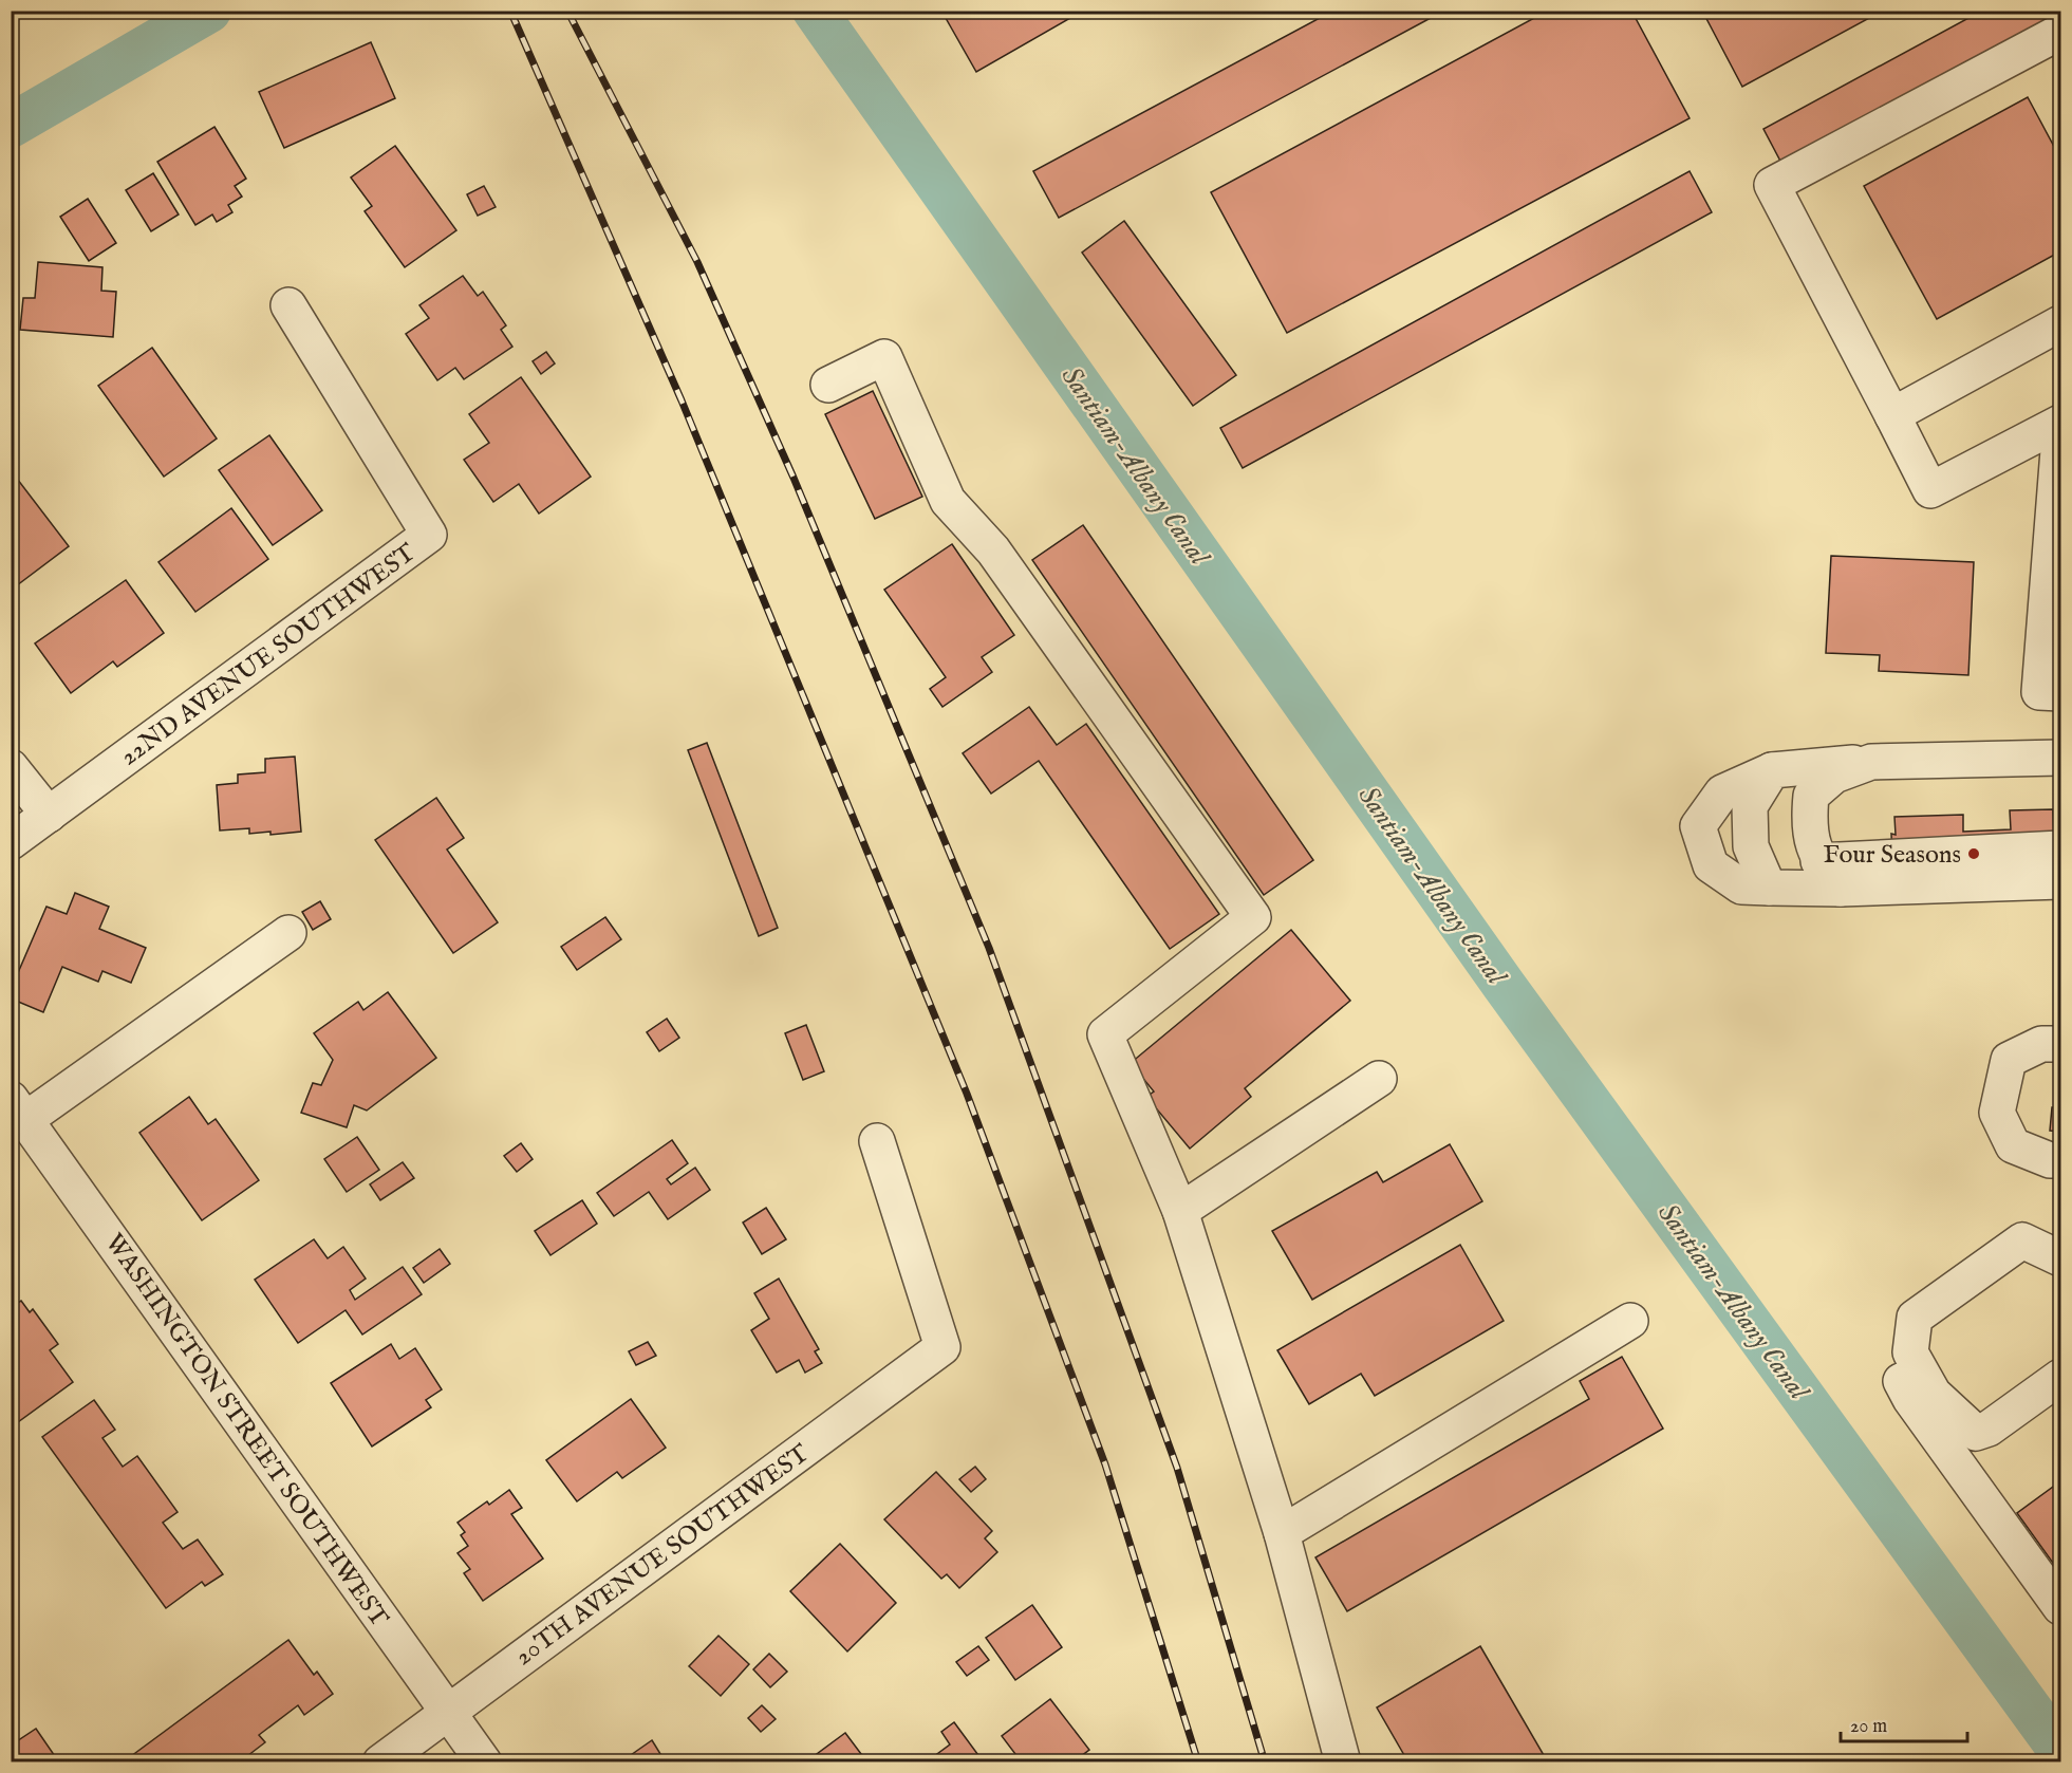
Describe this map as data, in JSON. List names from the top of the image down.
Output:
{
  "streets": {
    "street": ["22ND AVENUE SOUTHWEST", "WASHINGTON STREET SOUTHWEST", "20TH AVENUE SOUTHWEST"]
  },
  "crossings": [
    ["WASHINGTON STREET SOUTHWEST", "20TH AVENUE SOUTHWEST"]
  ],
  "water": ["Santiam-Albany Canal"],
  "places": ["Four Seasons"],
  "scale_bar": "20 m"
}
